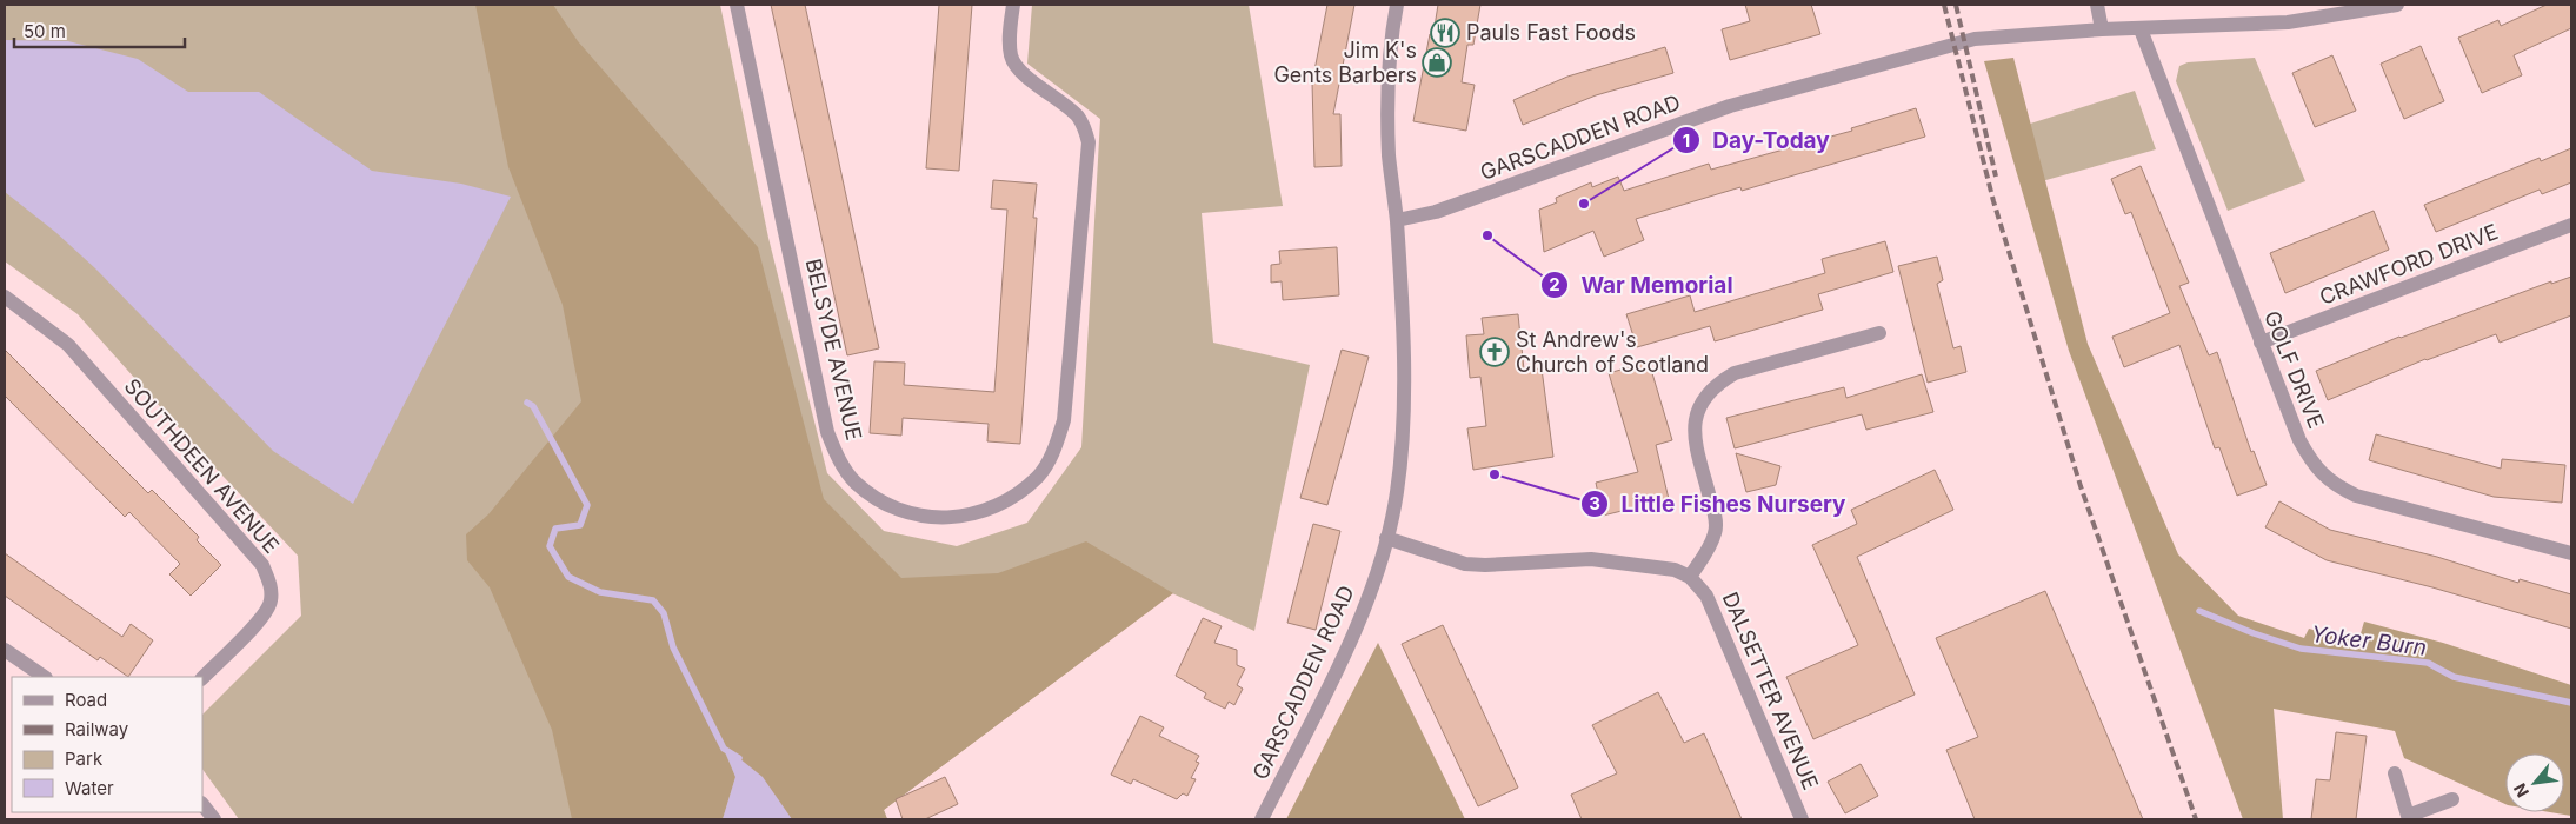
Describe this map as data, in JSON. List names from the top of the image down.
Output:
{
  "streets": {
    "street": [
      "GARSCADDEN ROAD",
      "CRAWFORD DRIVE",
      "BELSYDE AVENUE",
      "GOLF DRIVE",
      "SOUTHDEEN AVENUE",
      "DALSETTER AVENUE"
    ]
  },
  "crossings": [
    ["GARSCADDEN ROAD", "GOLF DRIVE"],
    ["CRAWFORD DRIVE", "GOLF DRIVE"]
  ],
  "water": ["Yoker Burn"],
  "places": {
    "restaurant": ["Pauls Fast Foods"],
    "shop": ["Jim K's Gents Barbers"],
    "other": ["Day-Today", "War Memorial", "Little Fishes Nursery"],
    "church": ["St Andrew's Church of Scotland"]
  },
  "legend": [
    "Road",
    "Railway",
    "Park",
    "Water"
  ],
  "scale_bar": "50 m",
  "north": "bottom left"
}
